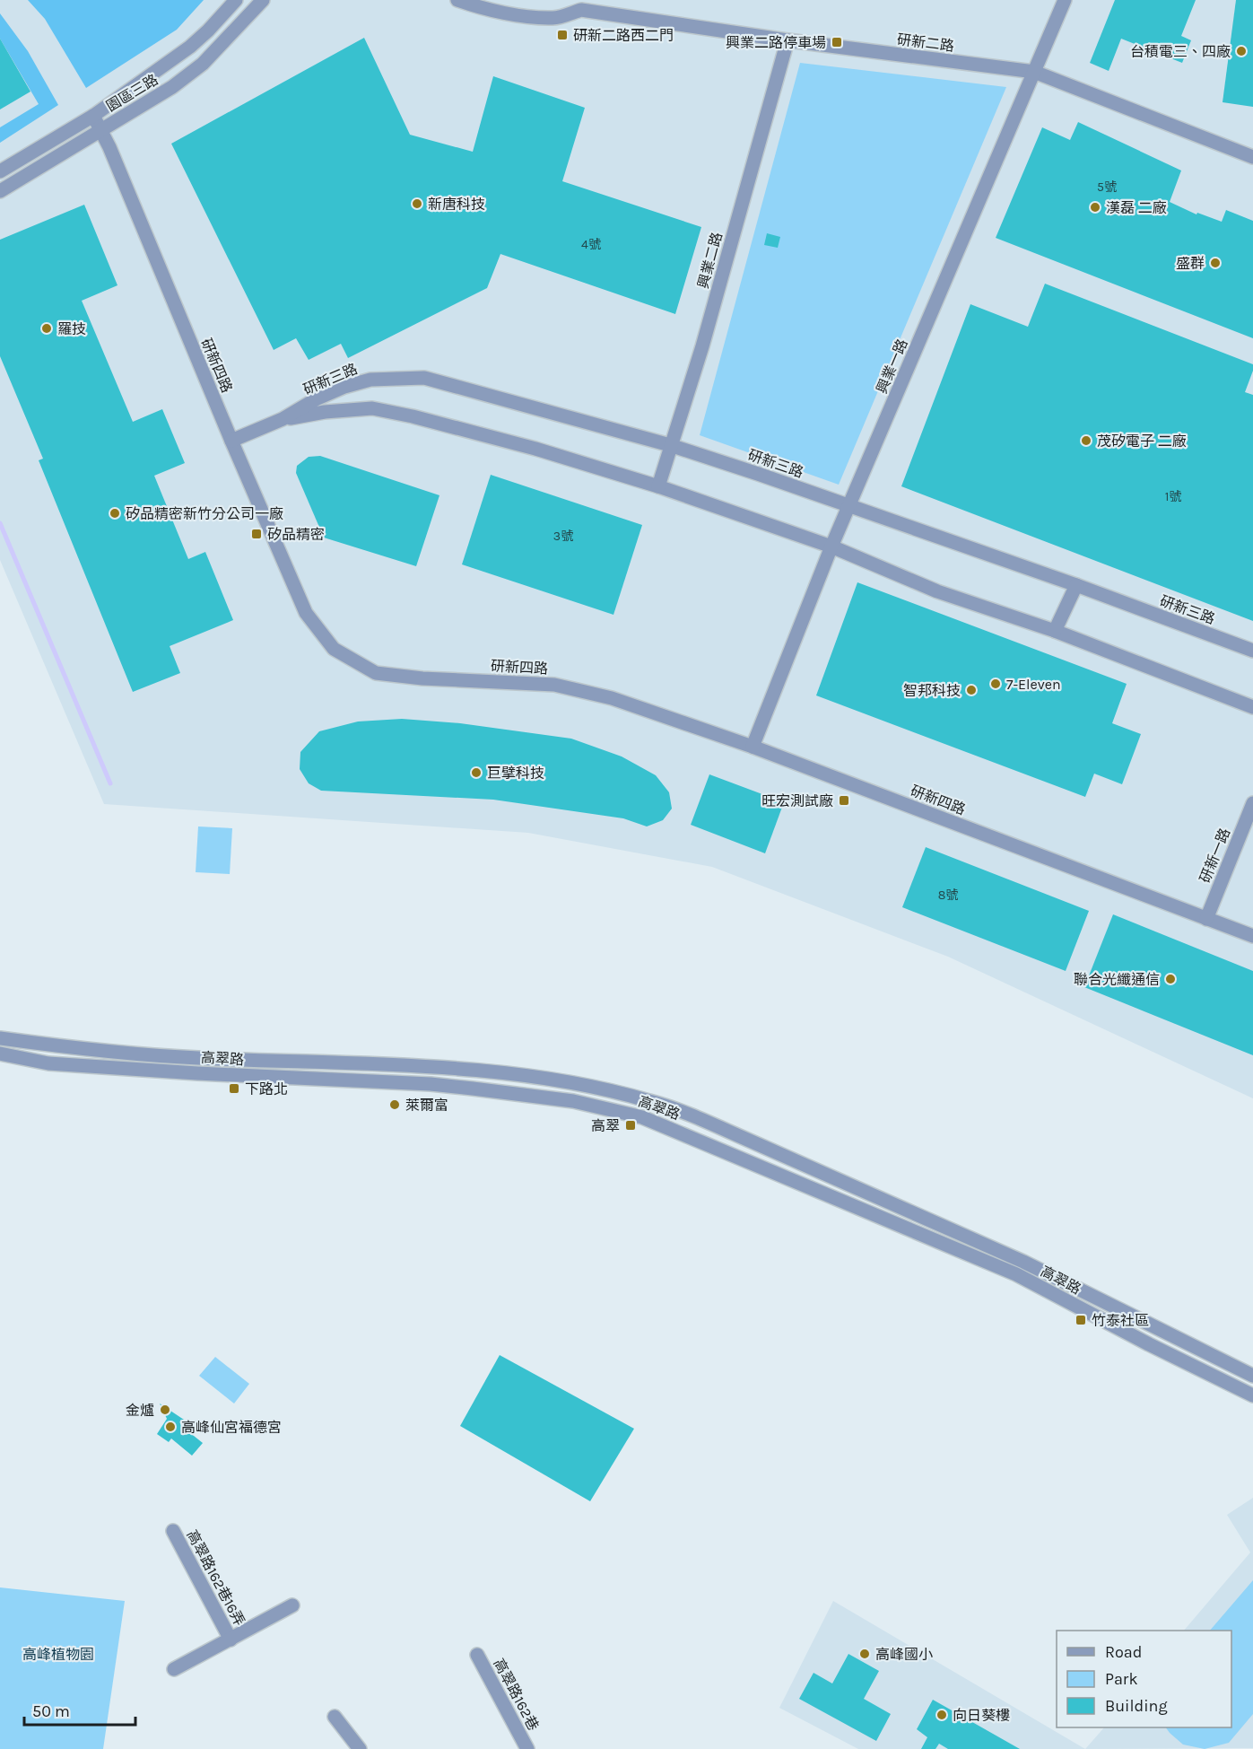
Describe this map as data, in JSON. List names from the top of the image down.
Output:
{
  "streets": {
    "street": [
      "研新二路",
      "園區三路",
      "興業二路",
      "研新四路",
      "興業一路",
      "研新三路",
      "研新一路",
      "高翠路",
      "高翠路162巷16弄",
      "高翠路162巷"
    ]
  },
  "crossings": [
    ["研新二路", "興業二路"],
    ["研新二路", "興業一路"],
    ["園區三路", "研新四路"],
    ["興業二路", "研新三路"],
    ["研新四路", "興業一路"],
    ["研新四路", "研新三路"],
    ["研新四路", "研新一路"],
    ["興業一路", "研新三路"]
  ],
  "parks": ["高峰植物園"],
  "places": {
    "transit": [
      "研新二路西二門",
      "興業二路停車場",
      "矽品精密",
      "旺宏測試廠",
      "下路北",
      "高翠",
      "竹泰社區"
    ],
    "other": [
      "台積電三、四廠",
      "新唐科技",
      "漢磊 二廠",
      "盛群",
      "羅技",
      "茂矽電子 二廠",
      "矽品精密新竹分公司一廠",
      "7-Eleven",
      "智邦科技",
      "巨擘科技",
      "聯合光纖通信",
      "萊爾富",
      "金爐",
      "高峰仙宮福德宮",
      "高峰國小",
      "向日葵樓"
    ]
  },
  "house_numbers": [
    "5號",
    "4號",
    "1號",
    "3號",
    "8號"
  ],
  "legend": ["Road", "Park", "Building"],
  "scale_bar": "50 m"
}
